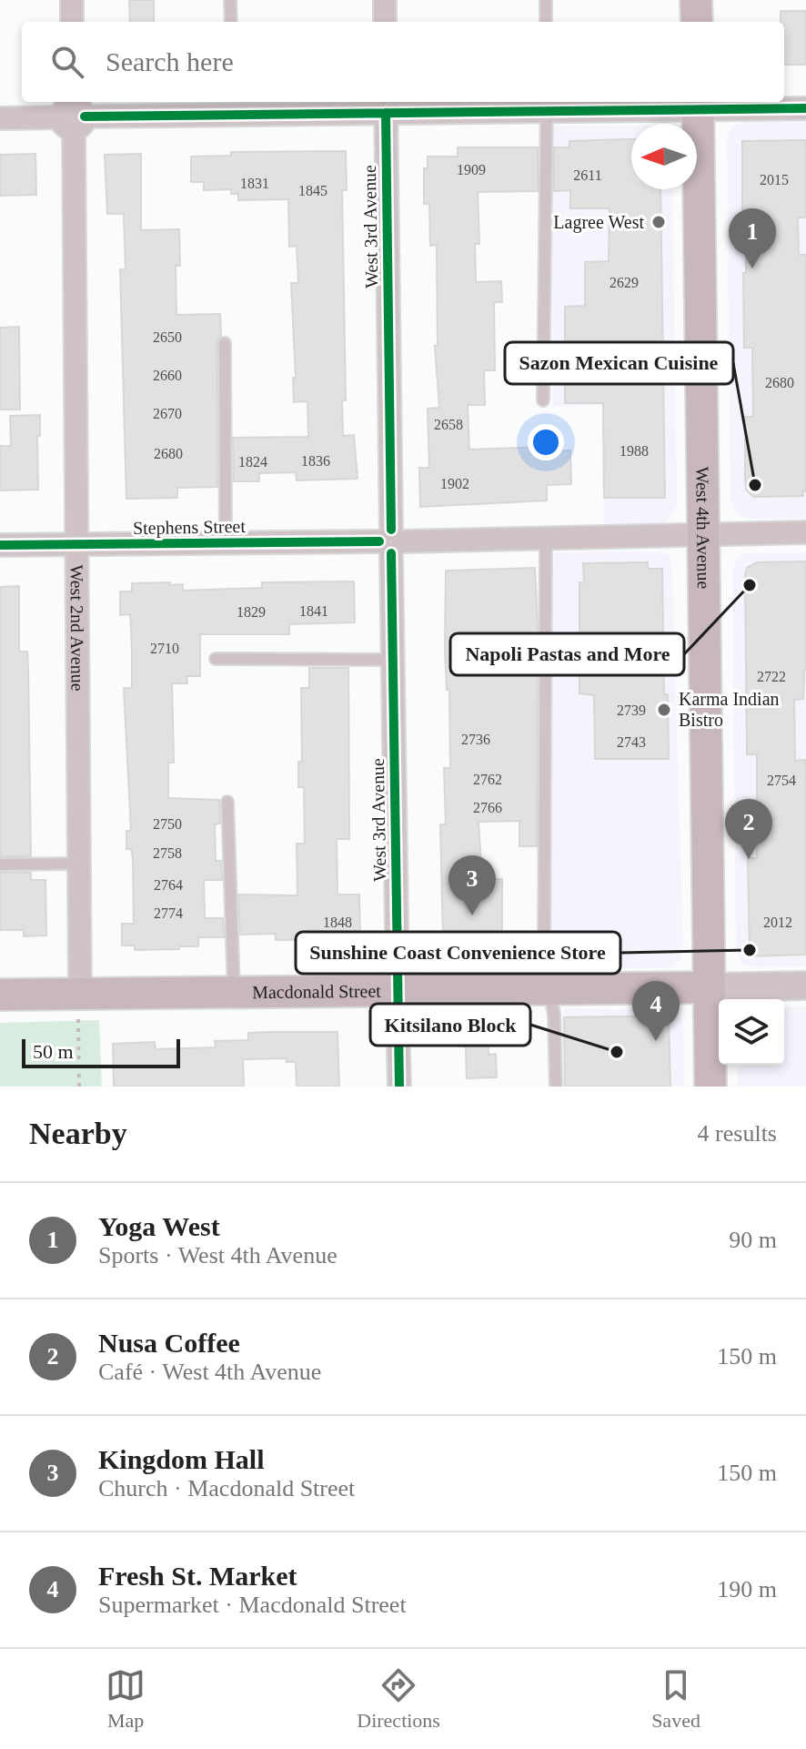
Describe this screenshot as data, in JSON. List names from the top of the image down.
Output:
{
  "streets": {
    "main road": ["West 4th Avenue", "Macdonald Street"],
    "street": ["West 3rd Avenue", "Stephens Street", "West 2nd Avenue"]
  },
  "crossings": [
    ["West 3rd Avenue", "Stephens Street"],
    ["West 3rd Avenue", "Macdonald Street"],
    ["Stephens Street", "West 4th Avenue"],
    ["Stephens Street", "West 2nd Avenue"],
    ["West 4th Avenue", "Macdonald Street"],
    ["West 2nd Avenue", "Macdonald Street"]
  ],
  "places": [
    "Lagree West",
    "Sazon Mexican Cuisine",
    "Napoli Pastas and More",
    "Karma Indian Bistro",
    "Sunshine Coast Convenience Store",
    "Kitsilano Block"
  ],
  "house_numbers": [
    "1909",
    "2611",
    "2015",
    "1831",
    "1845",
    "2629",
    "2650",
    "2660",
    "2680",
    "2670",
    "2658",
    "1988",
    "2680",
    "1836",
    "1824",
    "1902",
    "1841",
    "1829",
    "2710",
    "2722",
    "2739",
    "2736",
    "2743",
    "2762",
    "2754",
    "2766",
    "2750",
    "2758",
    "2764",
    "2774",
    "1848",
    "2012"
  ],
  "scale_bar": "50 m",
  "north": "left",
  "page": {
    "search": "Search here",
    "pins": [
      "1",
      "2",
      "3",
      "4"
    ],
    "scale": "50 m",
    "heading": ["Nearby", "4 results"],
    "list": [
      {
        "mark": "1",
        "name": "Yoga West",
        "note": "Sports · West 4th Avenue",
        "value": "90 m"
      },
      {
        "mark": "2",
        "name": "Nusa Coffee",
        "note": "Café · West 4th Avenue",
        "value": "150 m"
      },
      {
        "mark": "3",
        "name": "Kingdom Hall",
        "note": "Church · Macdonald Street",
        "value": "150 m"
      },
      {
        "mark": "4",
        "name": "Fresh St. Market",
        "note": "Supermarket · Macdonald Street",
        "value": "190 m"
      }
    ],
    "nav": ["Map", "Directions", "Saved"]
  }
}
